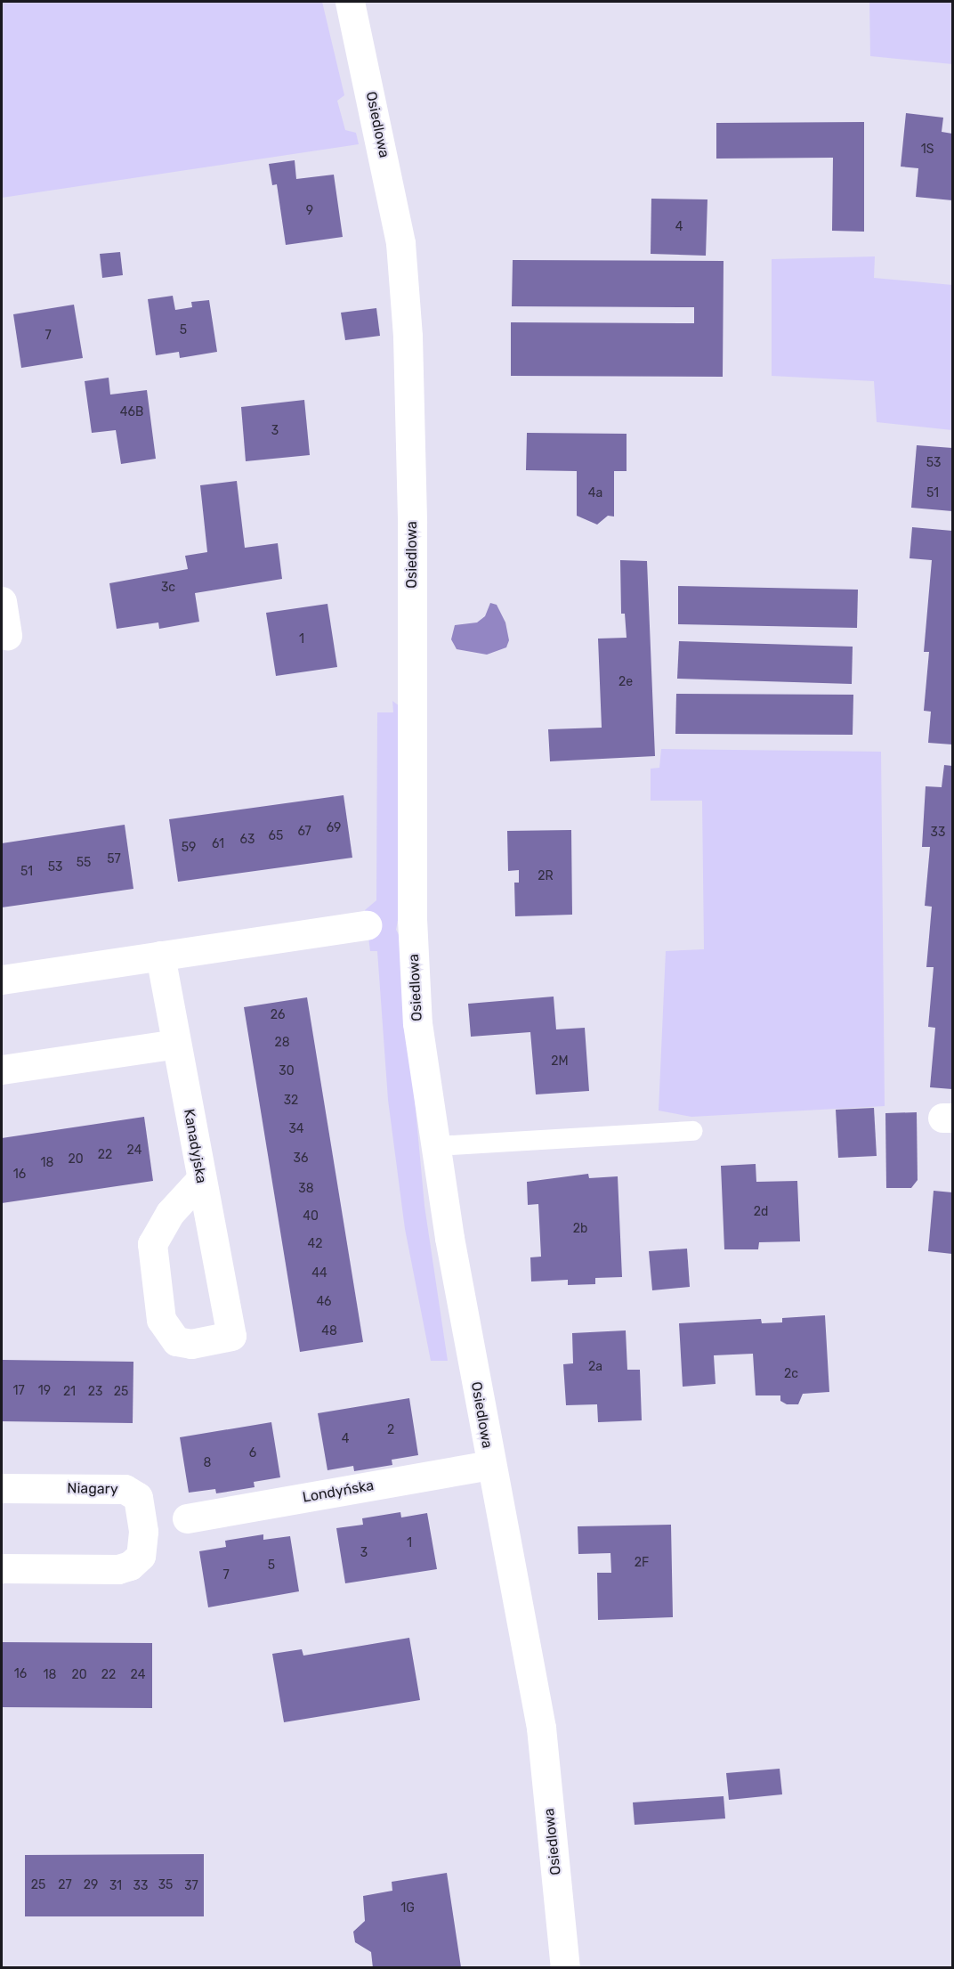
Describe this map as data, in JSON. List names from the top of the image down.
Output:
{
  "streets": {
    "street": [
      "Osiedlowa",
      "Kanadyjska",
      "Niagary",
      "Londyńska"
    ]
  },
  "crossings": [
    ["Osiedlowa", "Londyńska"]
  ],
  "house_numbers": [
    "1S",
    "9",
    "4",
    "5",
    "7",
    "46B",
    "3",
    "53",
    "4a",
    "51",
    "3c",
    "1",
    "2e",
    "69",
    "67",
    "33",
    "65",
    "63",
    "61",
    "59",
    "57",
    "55",
    "53",
    "51",
    "2R",
    "26",
    "28",
    "2M",
    "30",
    "32",
    "34",
    "24",
    "22",
    "36",
    "20",
    "18",
    "16",
    "38",
    "2d",
    "40",
    "2b",
    "42",
    "44",
    "46",
    "48",
    "2a",
    "2c",
    "17",
    "19",
    "21",
    "23",
    "25",
    "2",
    "4",
    "6",
    "8",
    "1",
    "3",
    "2F",
    "5",
    "7",
    "16",
    "18",
    "20",
    "22",
    "24",
    "25",
    "27",
    "29",
    "35",
    "31",
    "33",
    "37",
    "1G"
  ]
}
